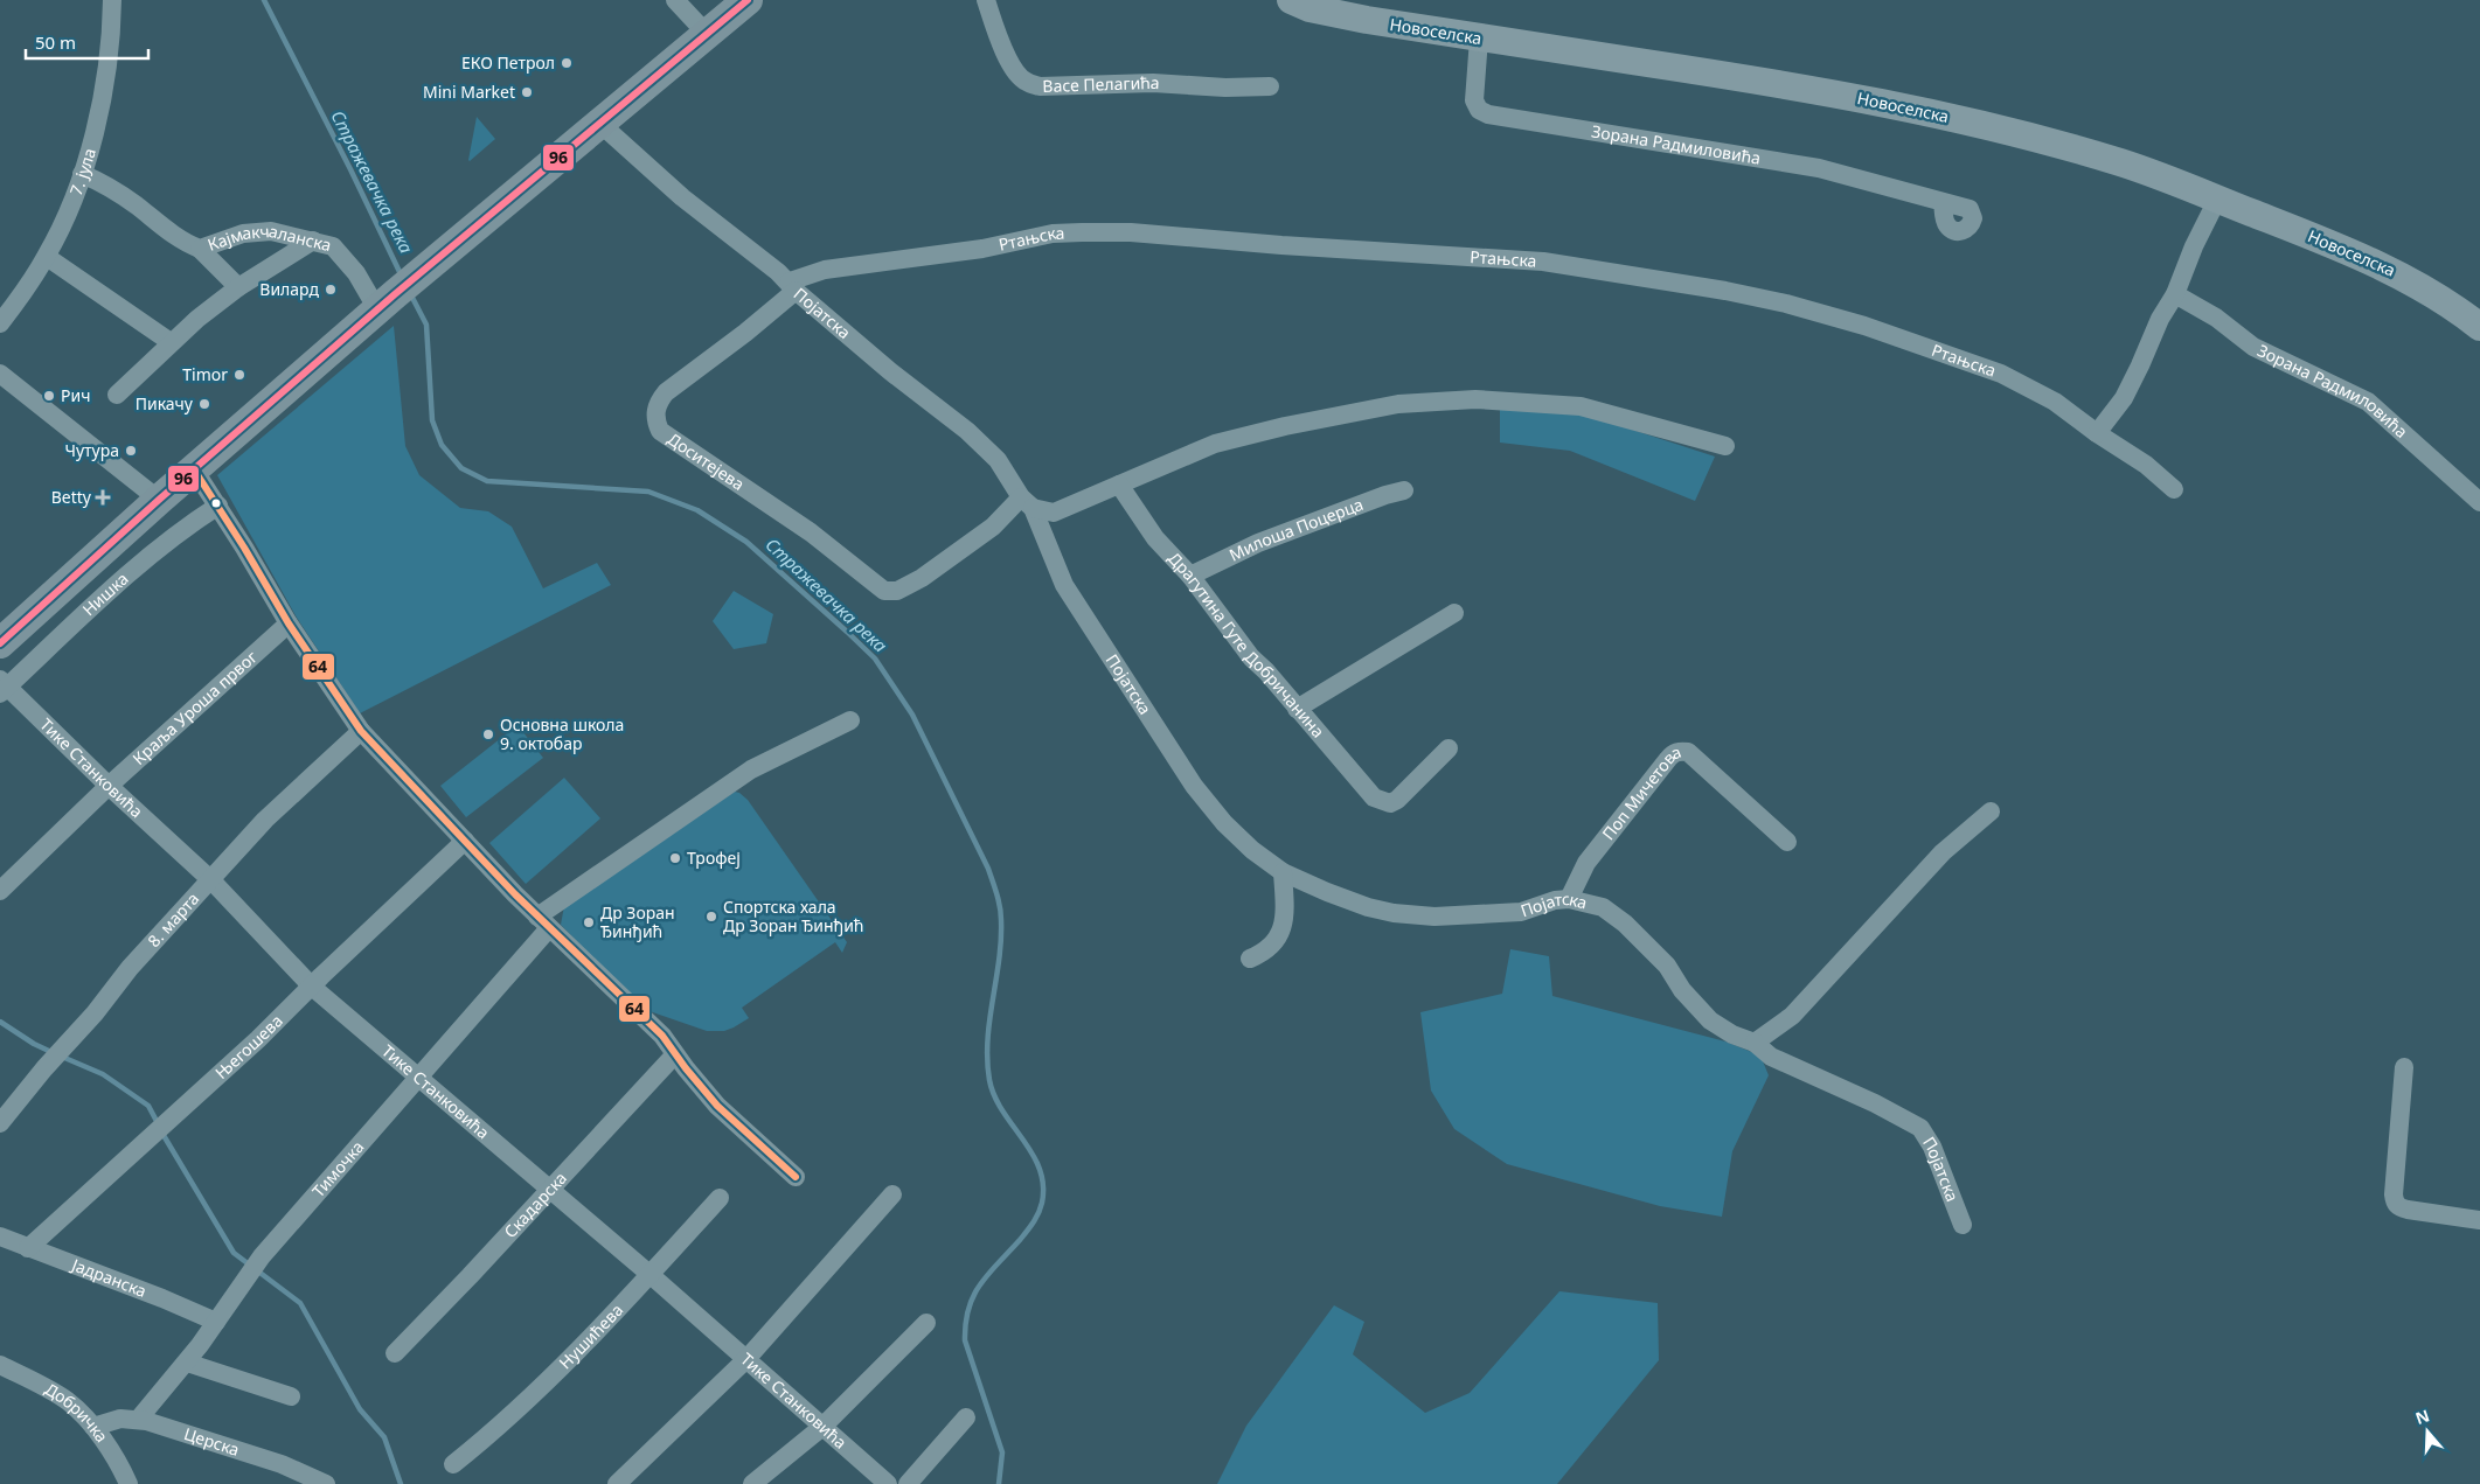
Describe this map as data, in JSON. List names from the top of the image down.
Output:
{
  "streets": {
    "street": [
      "Новоселска",
      "Васе Пелагића",
      "Зорана Радмиловића",
      "7. јула",
      "Ртањска",
      "Кајмакчаланска",
      "Појатска",
      "Доситејева",
      "Милоша Поцерца",
      "Нишка",
      "Драгутина Гуте Добричанина",
      "Краља Уроша првог",
      "Тике Станковића",
      "Поп Мичетова",
      "8. марта",
      "Његошева",
      "Тимочка",
      "Скадарска",
      "Јадранска",
      "Нушићева",
      "Добричка",
      "Церска"
    ]
  },
  "crossings": [
    ["Новоселска", "Зорана Радмиловића"],
    ["7. јула", "Кајмакчаланска"],
    ["Ртањска", "Појатска"],
    ["Ртањска", "Доситејева"],
    ["Појатска", "Доситејева"],
    ["Појатска", "Поп Мичетова"],
    ["Милоша Поцерца", "Драгутина Гуте Добричанина"],
    ["Нишка", "Тике Станковића"],
    ["Краља Уроша првог", "Тике Станковића"],
    ["Тике Станковића", "8. марта"],
    ["Тике Станковића", "Његошева"],
    ["Тике Станковића", "Тимочка"],
    ["Тике Станковића", "Скадарска"],
    ["Тике Станковића", "Нушићева"],
    ["Његошева", "Јадранска"],
    ["Тимочка", "Јадранска"],
    ["Тимочка", "Церска"],
    ["Добричка", "Церска"]
  ],
  "water": ["Стражевачка река"],
  "places": {
    "other": [
      "ЕКО Петрол",
      "Mini Market",
      "Вилард",
      "Timor",
      "Рич",
      "Пикачу",
      "Чутура",
      "Основна школа 9. октобар",
      "Трофеј",
      "Спортска хала Др Зоран Ђинђић",
      "Др Зоран Ђинђић"
    ],
    "health": ["Betty"]
  },
  "lines": ["transit line 96", "transit line 64"],
  "scale_bar": "50 m",
  "north": "top"
}
